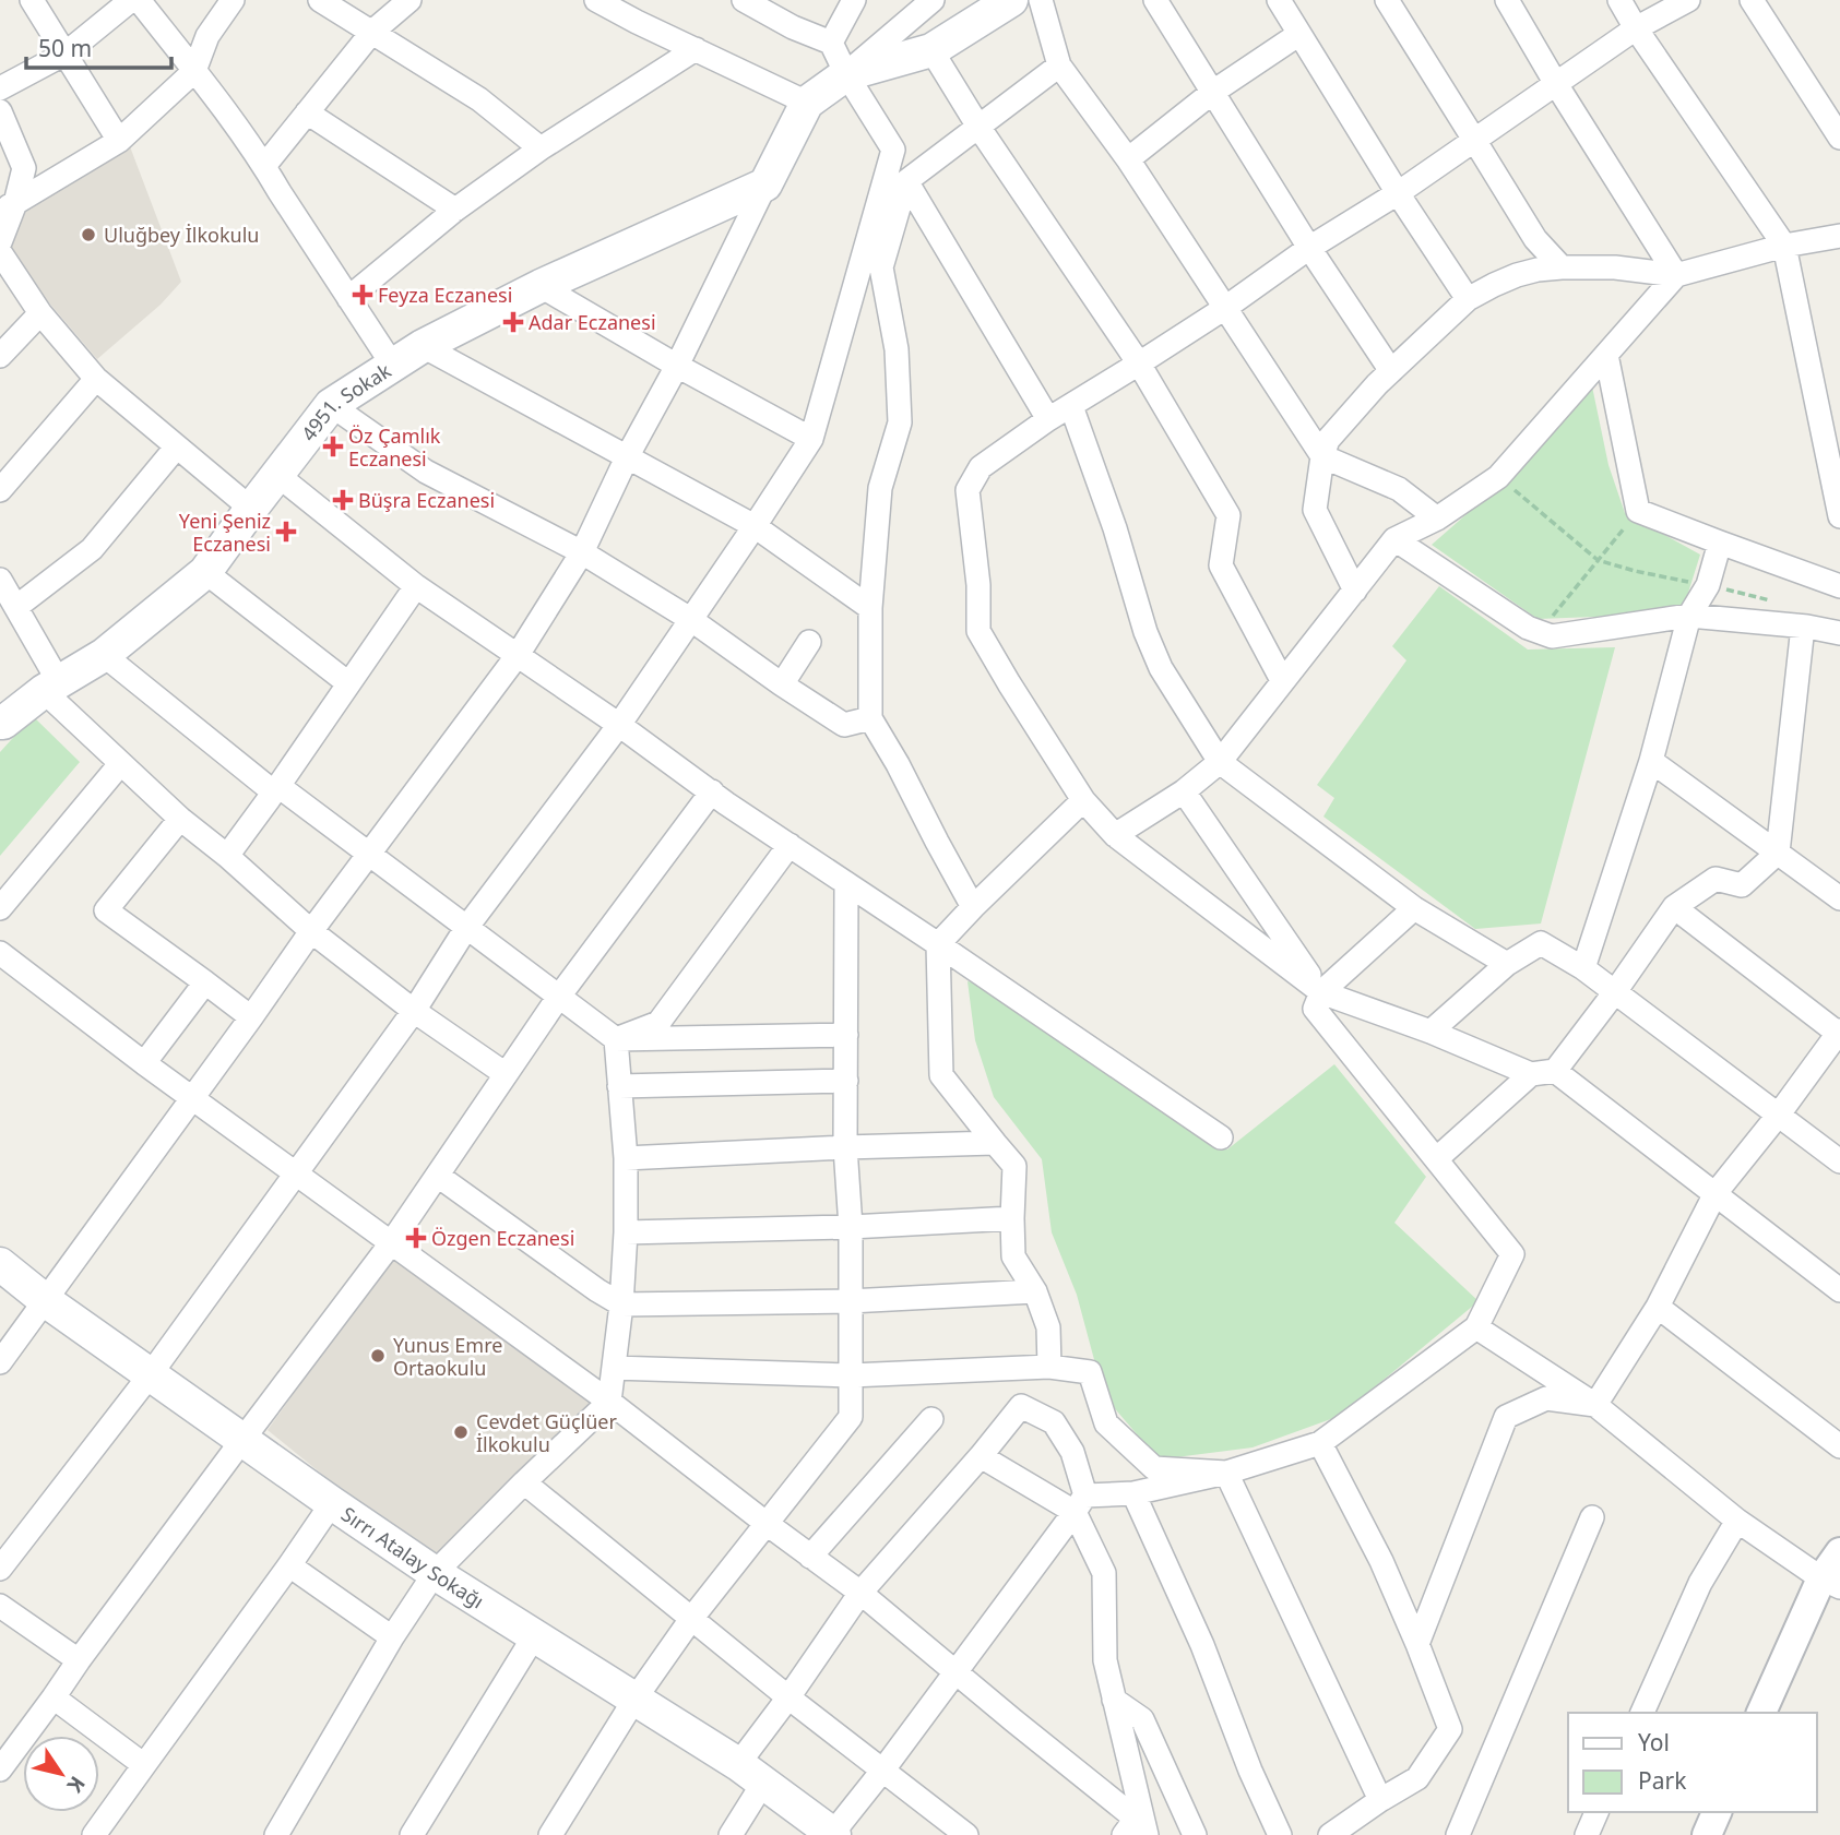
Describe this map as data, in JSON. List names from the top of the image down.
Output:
{
  "streets": {
    "main road": ["4951. Sokak", "Sırrı Atalay Sokağı"]
  },
  "places": {
    "other": ["Uluğbey İlkokulu", "Yunus Emre Ortaokulu", "Cevdet Güçlüer İlkokulu"],
    "health": [
      "Feyza Eczanesi",
      "Adar Eczanesi",
      "Öz Çamlık Eczanesi",
      "Büşra Eczanesi",
      "Yeni Şeniz Eczanesi",
      "Özgen Eczanesi"
    ]
  },
  "legend": ["Yol", "Park"],
  "scale_bar": "50 m",
  "north": "bottom right"
}
